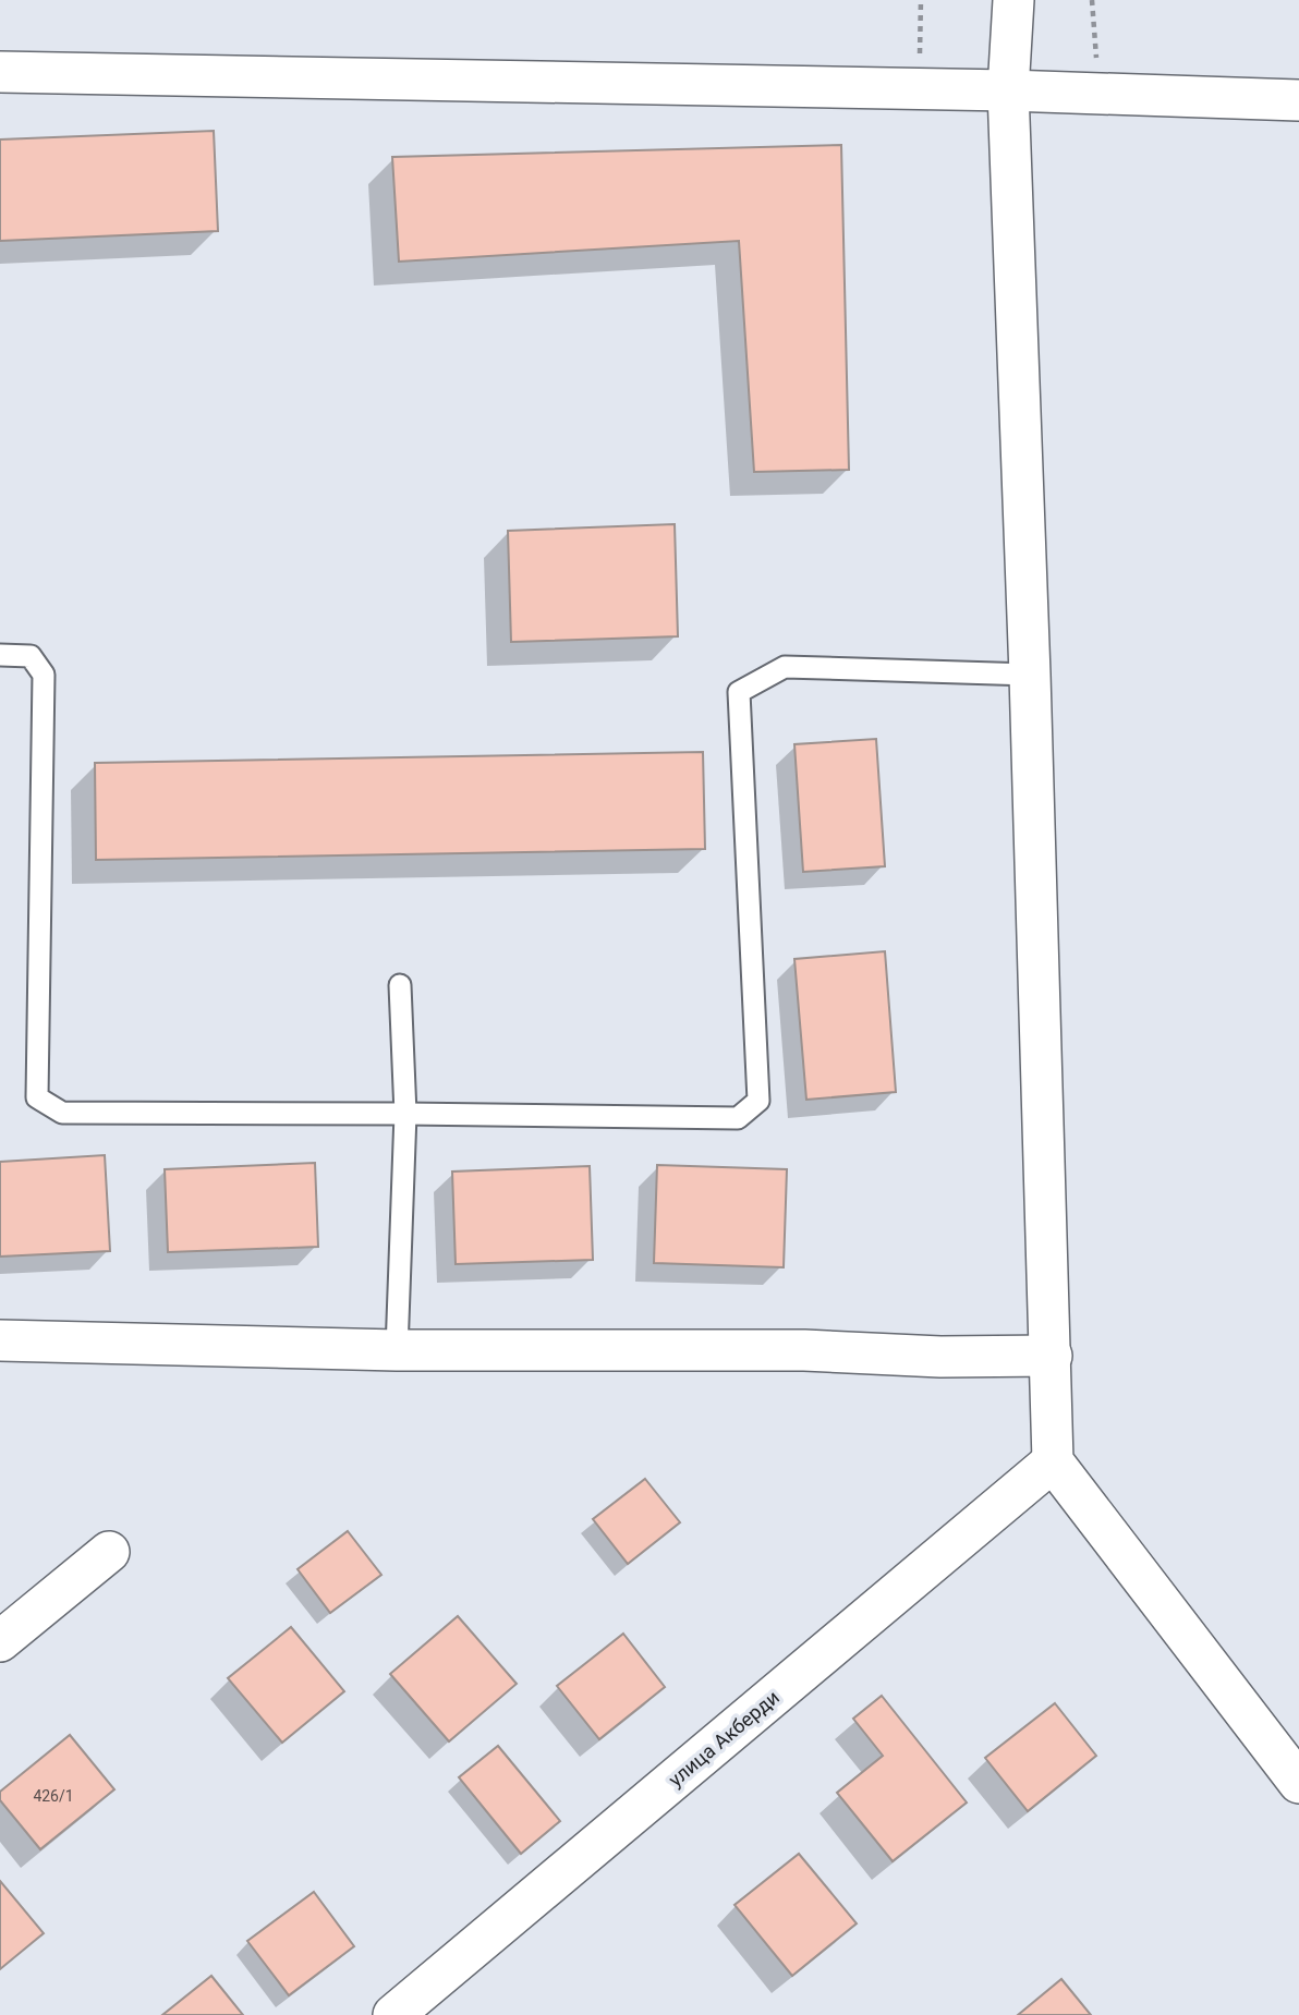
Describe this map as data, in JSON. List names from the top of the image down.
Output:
{
  "streets": {
    "street": ["улица Акберди"]
  },
  "house_numbers": ["426/1"]
}
